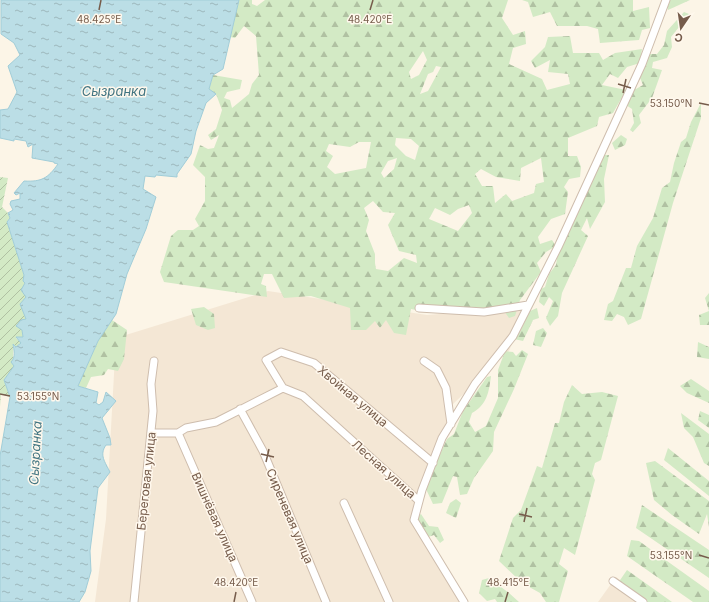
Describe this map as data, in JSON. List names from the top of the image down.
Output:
{
  "streets": {
    "street": [
      "Хвойная улица",
      "Лесная улица",
      "Береговая улица",
      "Сиреневая улица",
      "Вишнёвая улица"
    ]
  },
  "crossings": [
    ["Хвойная улица", "Лесная улица"]
  ],
  "water": ["Сызранка"],
  "north": "bottom",
  "coordinates": [
    "48.425°E",
    "48.420°E",
    "53.150°N",
    "53.155°N",
    "48.415°E"
  ]
}
